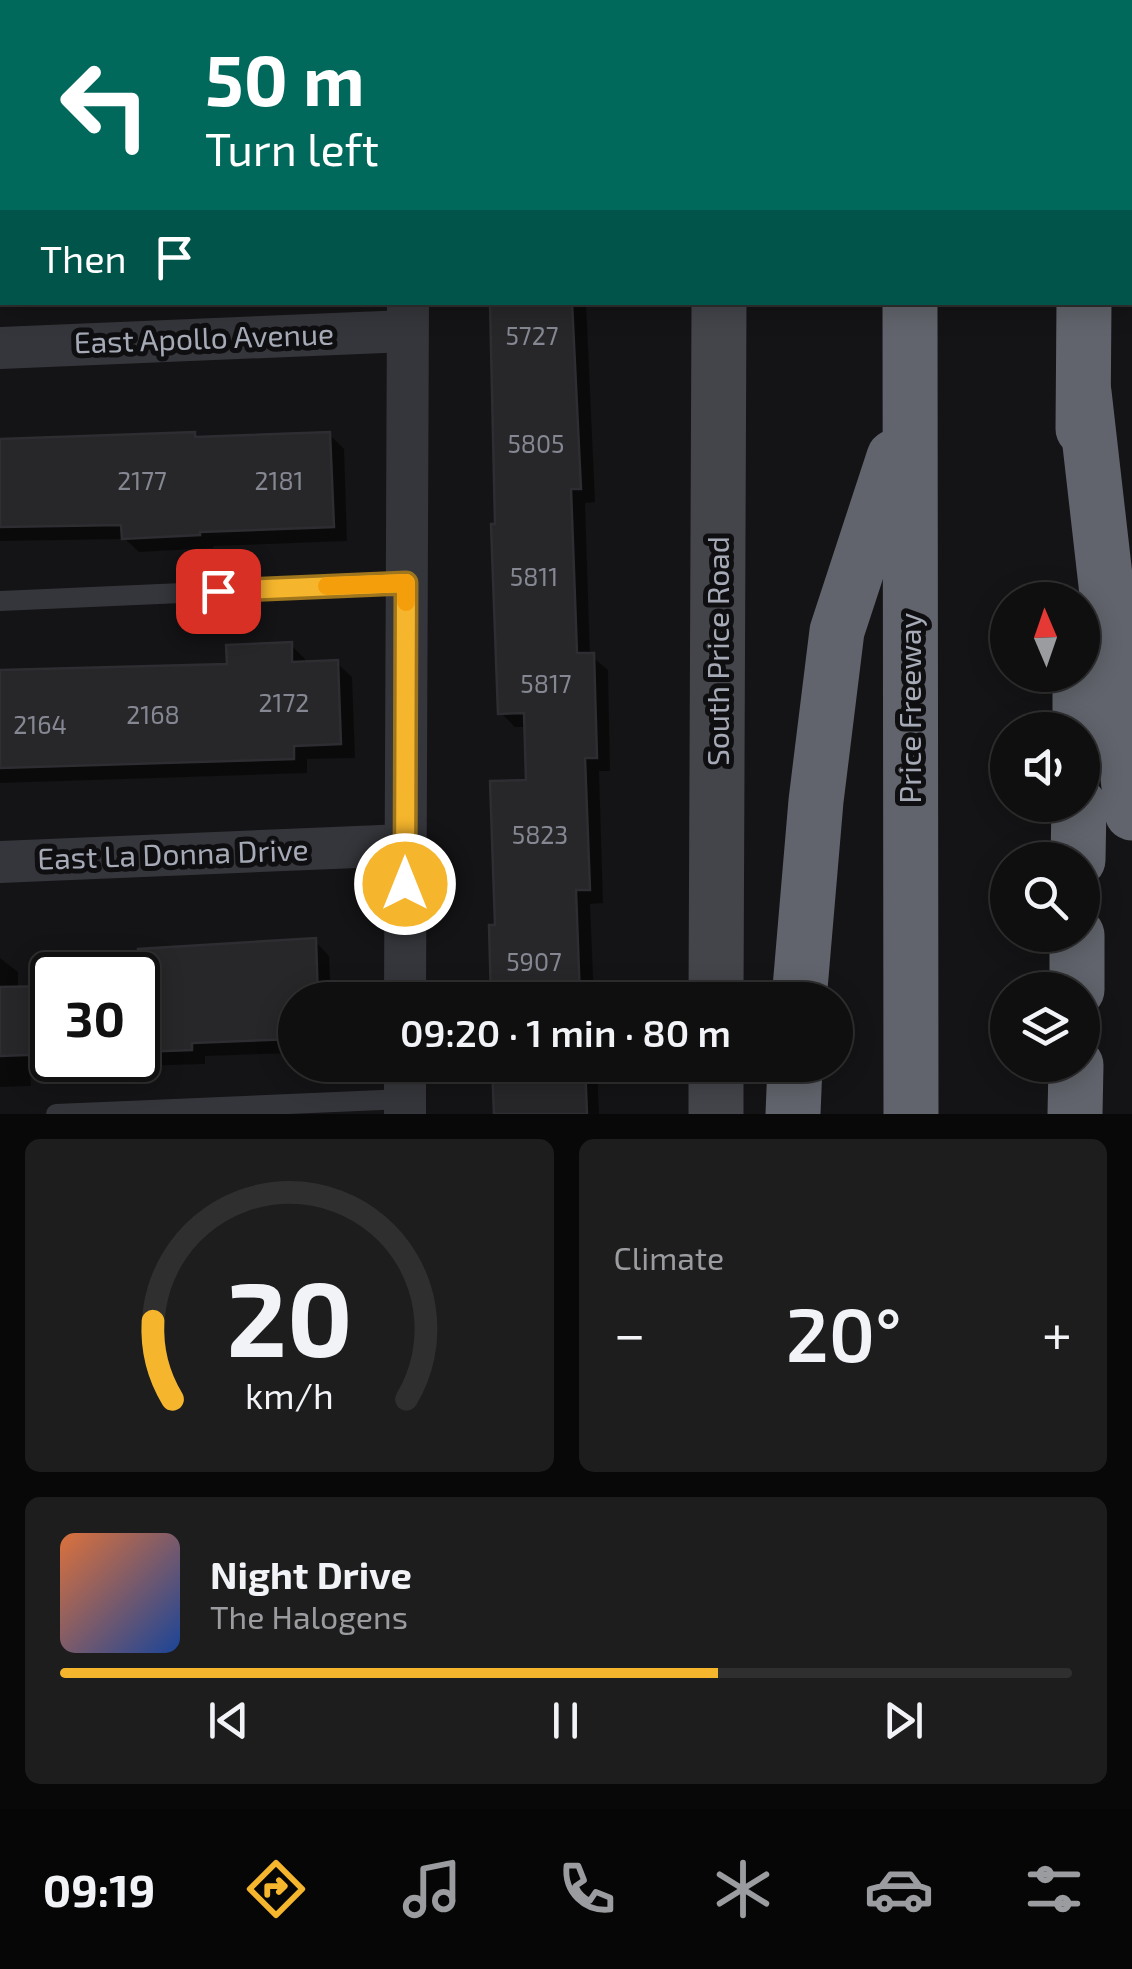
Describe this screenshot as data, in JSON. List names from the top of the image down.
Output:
{
  "streets": {
    "highway": ["Price Freeway"],
    "main road": ["South Price Road"],
    "street": ["East Apollo Avenue", "East La Donna Drive"]
  },
  "house_numbers": [
    "5727",
    "5805",
    "2177",
    "2181",
    "5811",
    "5817",
    "2172",
    "2168",
    "2164",
    "5823",
    "5907"
  ],
  "north": "top",
  "page": {
    "turn": ["50 m", "Turn left"],
    "then": "Then",
    "limit": "30",
    "trip": "09:20 · 1 min · 80 m",
    "tile": "Climate",
    "heat": ["−", "20°", "+"],
    "song": ["Night Drive", "The Halogens"],
    "tabs": "09:19",
    "gauge": ["20", "km/h"]
  }
}
